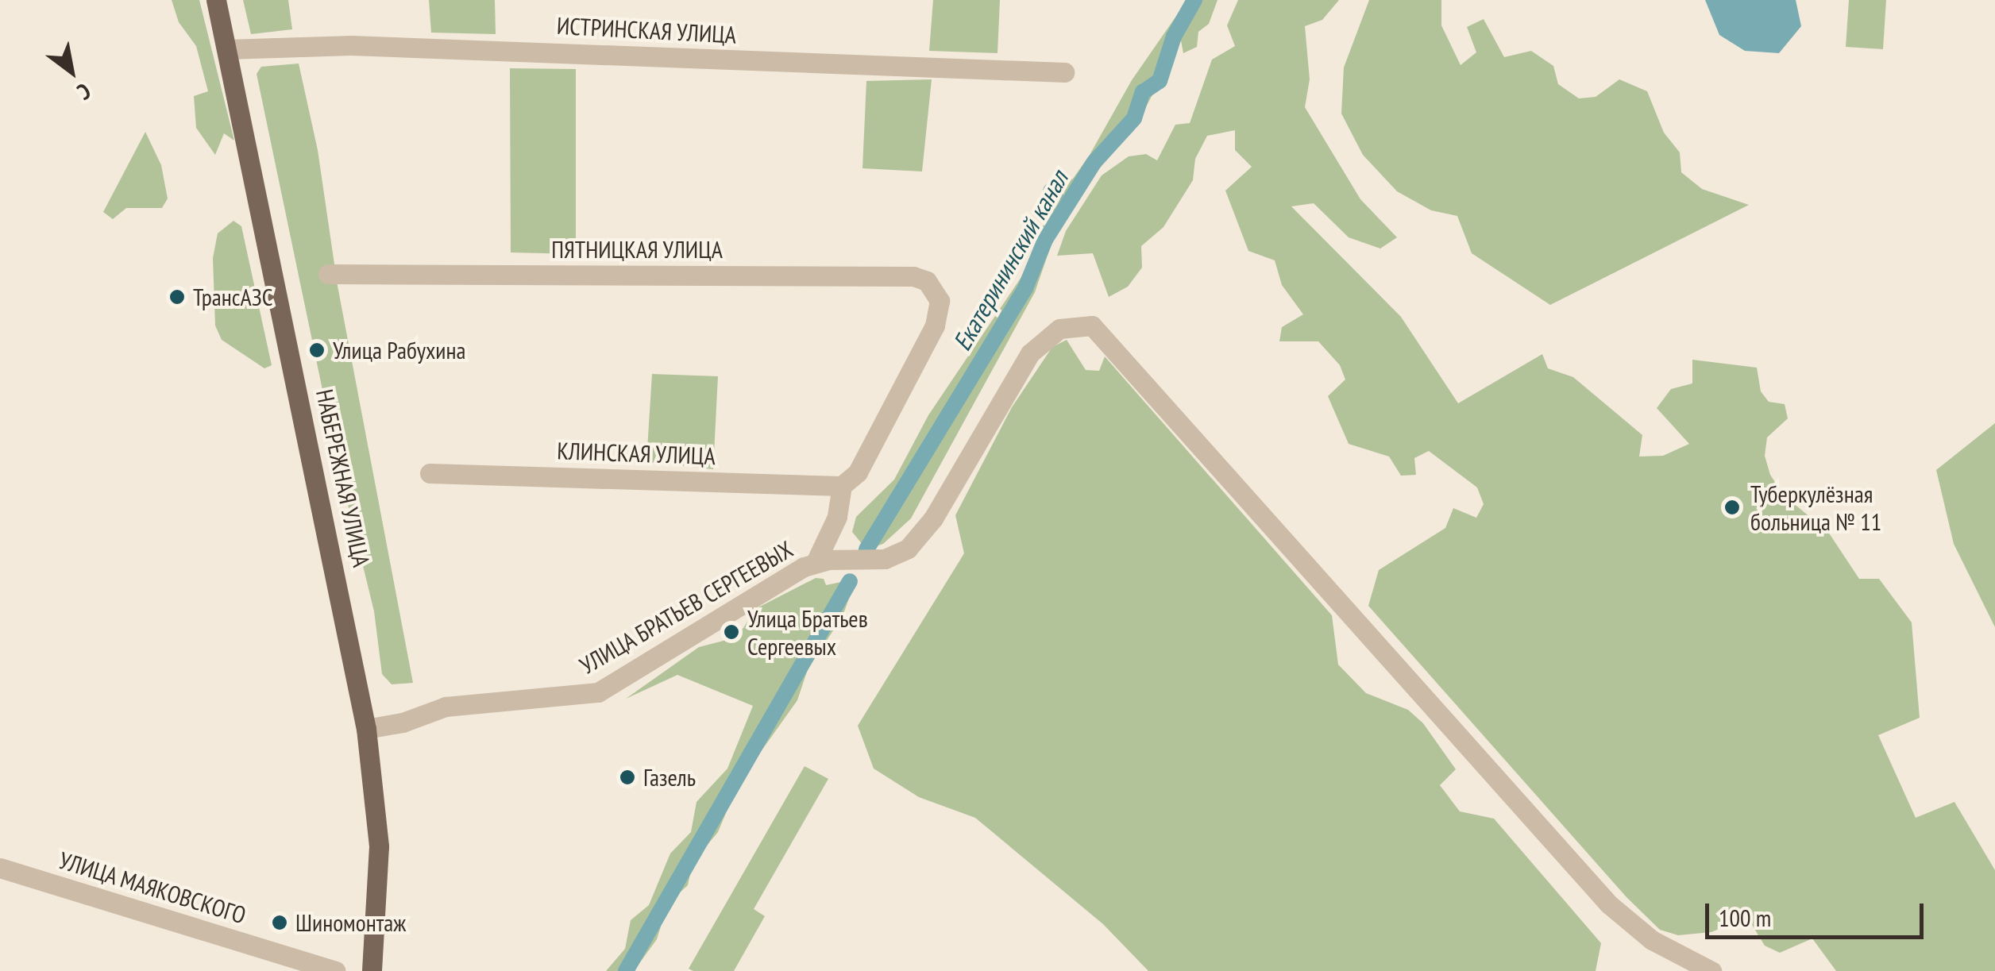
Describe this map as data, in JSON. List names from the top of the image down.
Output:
{
  "streets": {
    "main road": ["НАБЕРЕЖНАЯ УЛИЦА"],
    "street": [
      "ИСТРИНСКАЯ УЛИЦА",
      "ПЯТНИЦКАЯ УЛИЦА",
      "КЛИНСКАЯ УЛИЦА",
      "УЛИЦА БРАТЬЕВ СЕРГЕЕВЫХ",
      "УЛИЦА МАЯКОВСКОГО"
    ]
  },
  "crossings": [
    ["ИСТРИНСКАЯ УЛИЦА", "НАБЕРЕЖНАЯ УЛИЦА"],
    ["ПЯТНИЦКАЯ УЛИЦА", "КЛИНСКАЯ УЛИЦА"],
    ["НАБЕРЕЖНАЯ УЛИЦА", "УЛИЦА БРАТЬЕВ СЕРГЕЕВЫХ"]
  ],
  "water": ["Екатерининский канал"],
  "places": [
    "ТрансАЗС",
    "Улица Рабухина",
    "Туберкулёзная больница № 11",
    "Улица Братьев Сергеевых",
    "Газель",
    "Шиномонтаж"
  ],
  "scale_bar": "100 m",
  "north": "bottom right"
}
